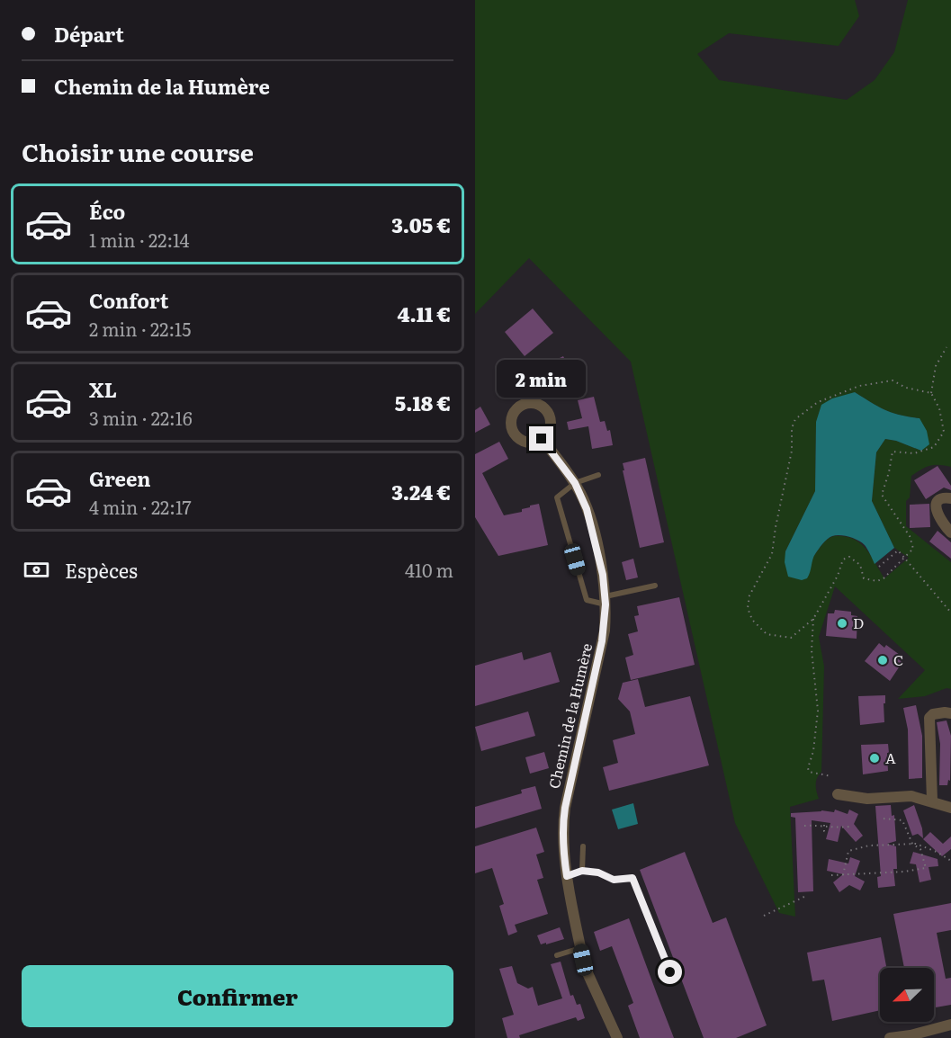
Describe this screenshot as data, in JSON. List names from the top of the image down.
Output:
{
  "streets": {
    "street": ["Chemin de la Humère"]
  },
  "places": ["D", "C", "A"],
  "north": "bottom left",
  "page": {
    "banner": ["Départ", "Chemin de la Humère"],
    "heading": "Choisir une course",
    "list": [
      {
        "name": "Éco",
        "note": "1 min · 22:14",
        "value": "3.05 €"
      },
      {
        "name": "Confort",
        "note": "2 min · 22:15",
        "value": "4.11 €"
      },
      {
        "name": "XL",
        "note": "3 min · 22:16",
        "value": "5.18 €"
      },
      {
        "name": "Green",
        "note": "4 min · 22:17",
        "value": "3.24 €"
      }
    ],
    "bubble": "2 min",
    "pay": ["Espèces", "410 m"],
    "buttons": "Confirmer"
  }
}
